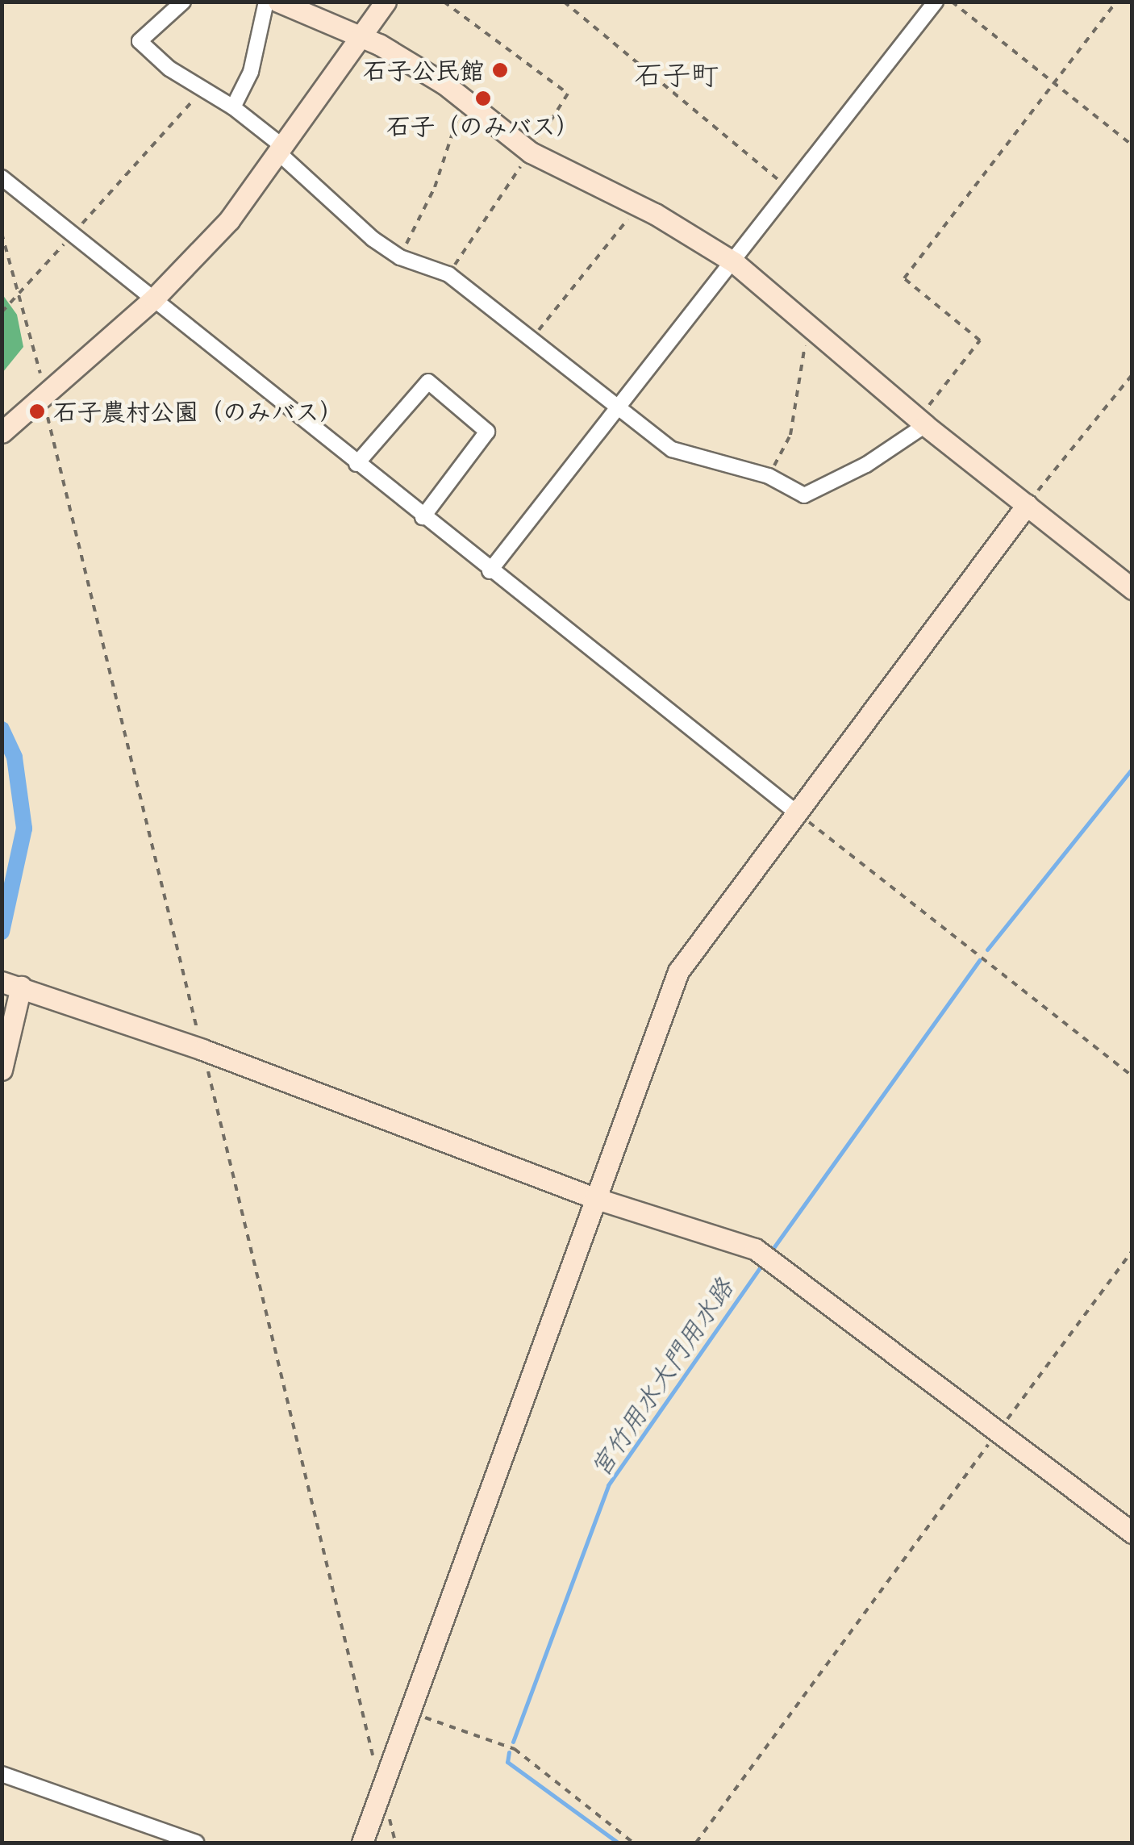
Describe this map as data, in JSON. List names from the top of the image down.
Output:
{
  "districts": ["石子町"],
  "water": ["宮竹用水大門用水路"],
  "places": ["石子公民館", "石子（のみバス）", "石子農村公園（のみバス）"]
}
